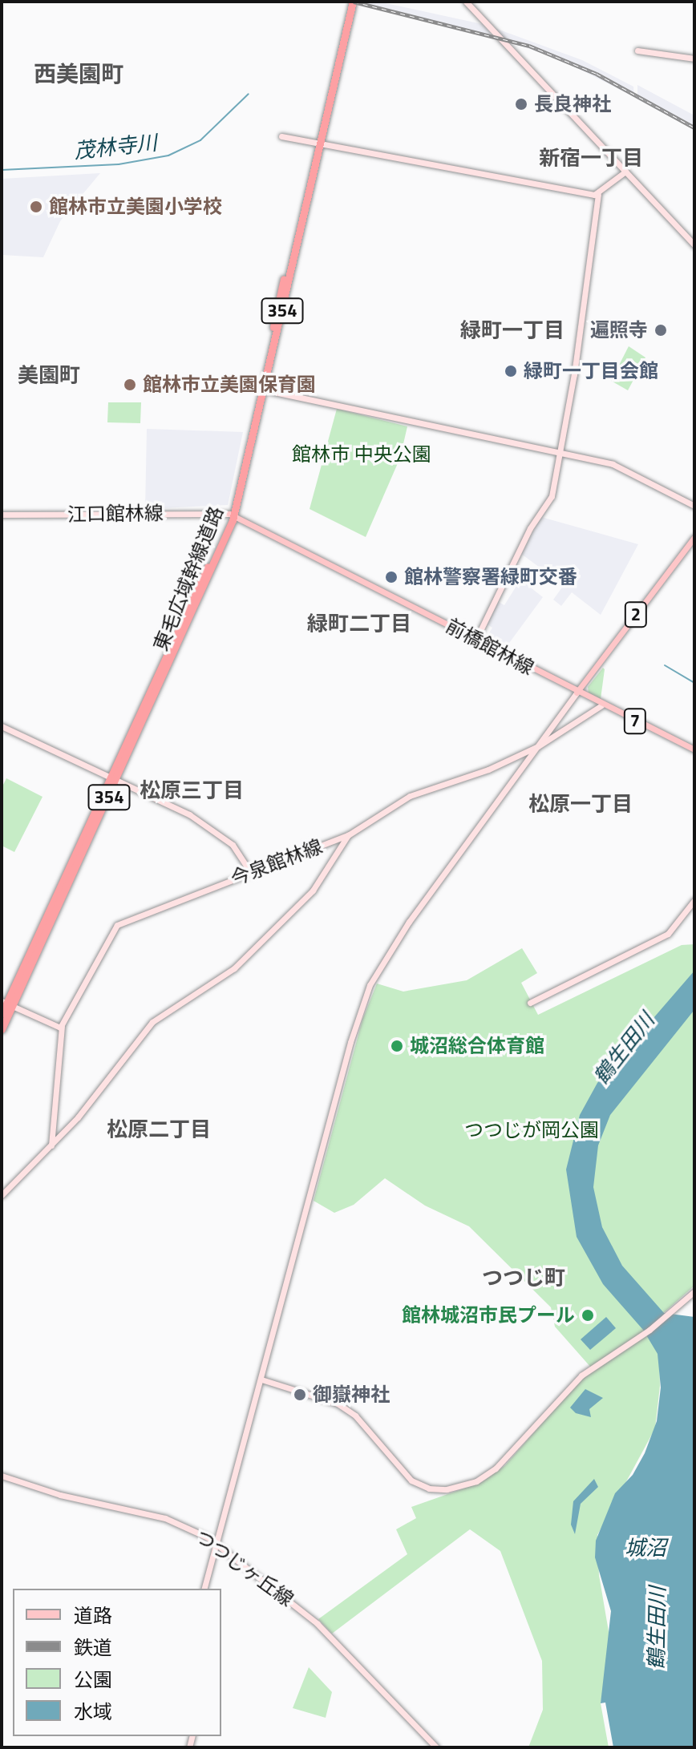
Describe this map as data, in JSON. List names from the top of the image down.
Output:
{
  "streets": {
    "highway": ["354", "東毛広域幹線道路"],
    "main road": ["2", "前橋館林線", "7"],
    "street": ["江口館林線", "今泉館林線", "つつじヶ丘線"]
  },
  "crossings": [
    ["江口館林線", "東毛広域幹線道路"],
    ["江口館林線", "前橋館林線"],
    ["東毛広域幹線道路", "前橋館林線"],
    ["2", "前橋館林線"],
    ["2", "7"],
    ["2", "今泉館林線"],
    ["前橋館林線", "7"],
    ["前橋館林線", "今泉館林線"],
    ["7", "今泉館林線"]
  ],
  "districts": [
    "西美園町",
    "新宿一丁目",
    "緑町一丁目",
    "美園町",
    "緑町二丁目",
    "松原三丁目",
    "松原一丁目",
    "松原二丁目",
    "つつじ町"
  ],
  "water": ["茂林寺川", "鶴生田川", "城沼"],
  "parks": ["館林市 中央公園", "つつじが岡公園"],
  "places": [
    "長良神社",
    "館林市立美園小学校",
    "遍照寺",
    "緑町一丁目会館",
    "館林市立美園保育園",
    "館林警察署緑町交番",
    "城沼総合体育館",
    "館林城沼市民プール",
    "御嶽神社"
  ],
  "legend": [
    "道路",
    "鉄道",
    "公園",
    "水域"
  ]
}
